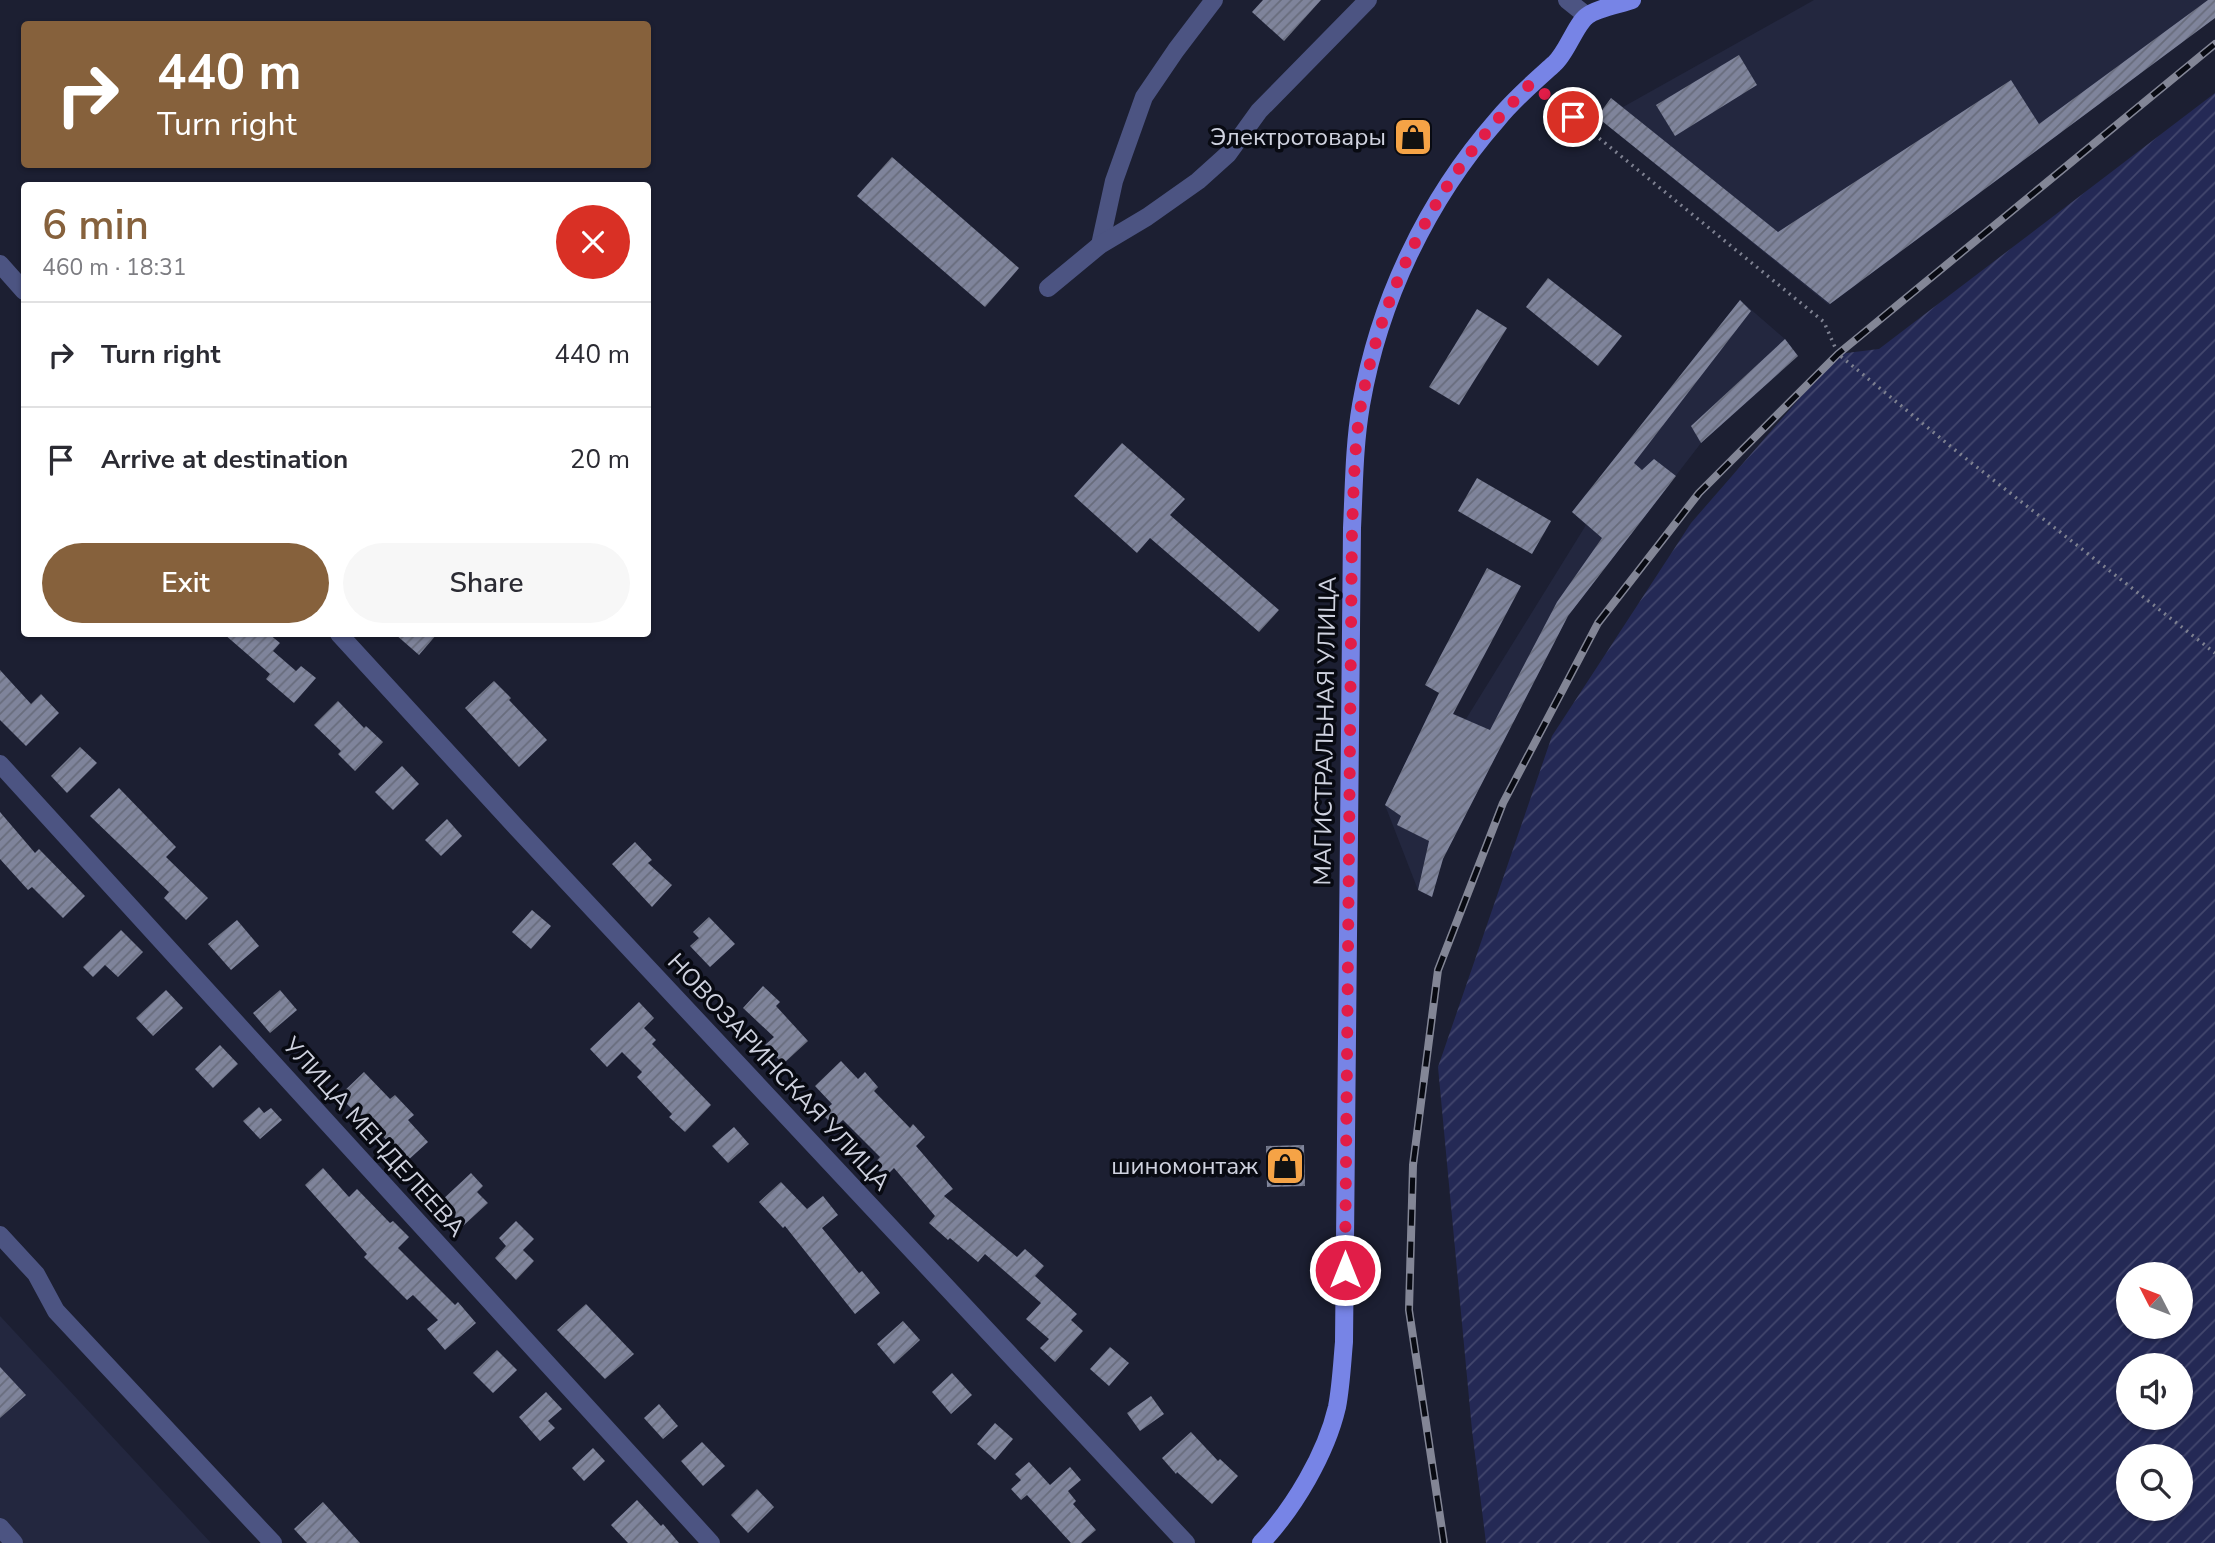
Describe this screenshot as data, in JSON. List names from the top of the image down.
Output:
{
  "streets": {
    "main road": ["МАГИСТРАЛЬНАЯ УЛИЦА"],
    "street": ["НОВОЗАРИНСКАЯ УЛИЦА", "УЛИЦА МЕНДЕЛЕЕВА"]
  },
  "places": {
    "shop": ["Электротовары", "шиномонтаж"]
  },
  "north": "top left",
  "page": {
    "turn": ["440 m", "Turn right"],
    "heading": ["6 min", "460 m · 18:31"],
    "list": [
      {
        "name": "Turn right",
        "value": "440 m"
      },
      {
        "name": "Arrive at destination",
        "value": "20 m"
      }
    ],
    "buttons": ["Exit", "Share"]
  }
}
